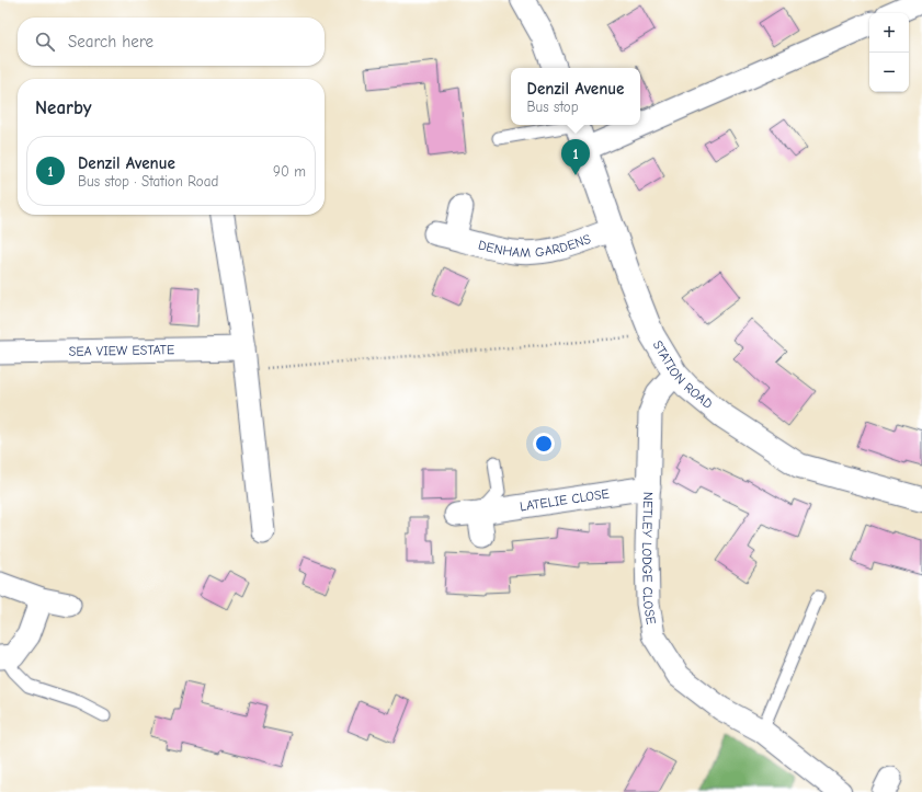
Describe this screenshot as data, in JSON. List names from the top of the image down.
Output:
{
  "streets": {
    "street": [
      "DENHAM GARDENS",
      "SEA VIEW ESTATE",
      "STATION ROAD",
      "LATELIE CLOSE",
      "NETLEY LODGE CLOSE"
    ]
  },
  "crossings": [
    ["DENHAM GARDENS", "STATION ROAD"],
    ["STATION ROAD", "NETLEY LODGE CLOSE"],
    ["LATELIE CLOSE", "NETLEY LODGE CLOSE"]
  ],
  "page": {
    "map_buttons": ["+", "−"],
    "search": "Search here",
    "popup": ["Denzil Avenue", "Bus stop"],
    "heading": "Nearby",
    "list": [
      {
        "mark": "1",
        "name": "Denzil Avenue",
        "note": "Bus stop · Station Road",
        "value": "90 m"
      }
    ],
    "pins": "1"
  }
}
